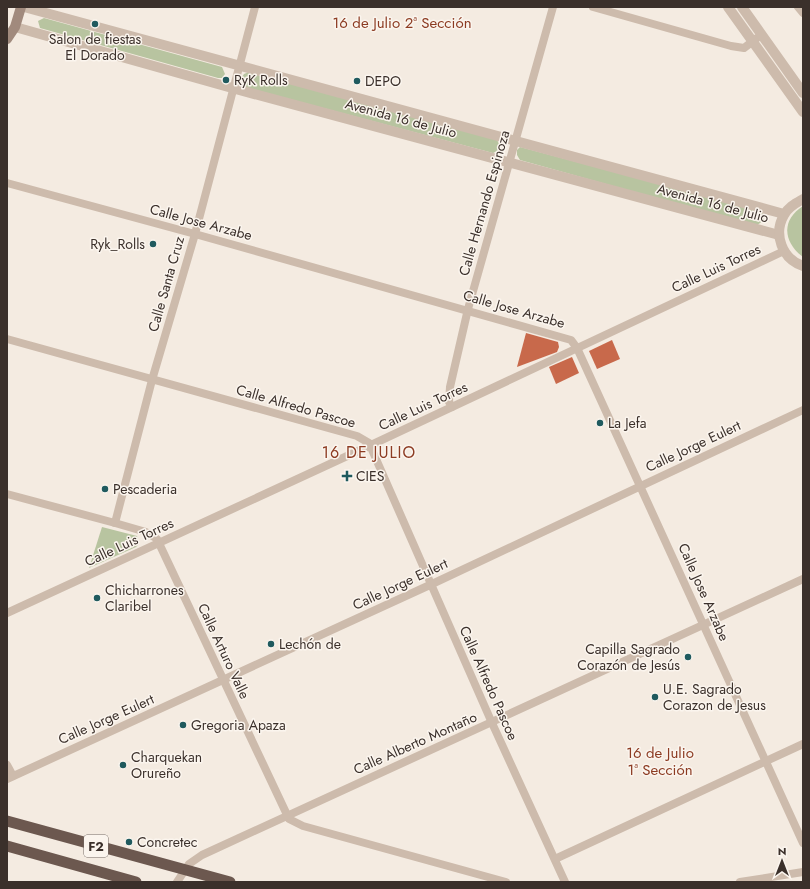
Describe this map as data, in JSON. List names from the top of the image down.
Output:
{
  "streets": {
    "highway": ["F2"],
    "street": [
      "Avenida 16 de Julio",
      "Calle Hernando Espinoza",
      "Calle Jose Arzabe",
      "Calle Luis Torres",
      "Calle Santa Cruz",
      "Calle Alfredo Pascoe",
      "Calle Jorge Eulert",
      "Calle Arturo Valle",
      "Calle Alberto Montaño"
    ]
  },
  "crossings": [
    ["Avenida 16 de Julio", "Calle Hernando Espinoza"],
    ["Avenida 16 de Julio", "Calle Santa Cruz"],
    ["Calle Hernando Espinoza", "Calle Jose Arzabe"],
    ["Calle Hernando Espinoza", "Calle Luis Torres"],
    ["Calle Jose Arzabe", "Calle Luis Torres"],
    ["Calle Jose Arzabe", "Calle Santa Cruz"],
    ["Calle Jose Arzabe", "Calle Jorge Eulert"],
    ["Calle Jose Arzabe", "Calle Alberto Montaño"],
    ["Calle Luis Torres", "Calle Alfredo Pascoe"],
    ["Calle Luis Torres", "Calle Arturo Valle"],
    ["Calle Santa Cruz", "Calle Alfredo Pascoe"],
    ["Calle Santa Cruz", "Calle Arturo Valle"],
    ["Calle Alfredo Pascoe", "Calle Jorge Eulert"],
    ["Calle Alfredo Pascoe", "Calle Alberto Montaño"],
    ["Calle Jorge Eulert", "Calle Arturo Valle"],
    ["Calle Arturo Valle", "Calle Alberto Montaño"],
    ["Calle Alberto Montaño", "F2"]
  ],
  "districts": ["16 de Julio 2ª Sección", "16 DE JULIO", "16 de Julio 1ª Sección"],
  "places": {
    "other": [
      "Salon de fiestas El Dorado",
      "RyK Rolls",
      "DEPO",
      "Ryk_Rolls",
      "La Jefa",
      "Pescaderia",
      "Chicharrones Claribel",
      "Lechón de",
      "Capilla Sagrado Corazón de Jesús",
      "U.E. Sagrado Corazon de Jesus",
      "Gregoria Apaza",
      "Charquekan Orureño",
      "Concretec"
    ],
    "health": ["CIES"]
  },
  "north": "top"
}
